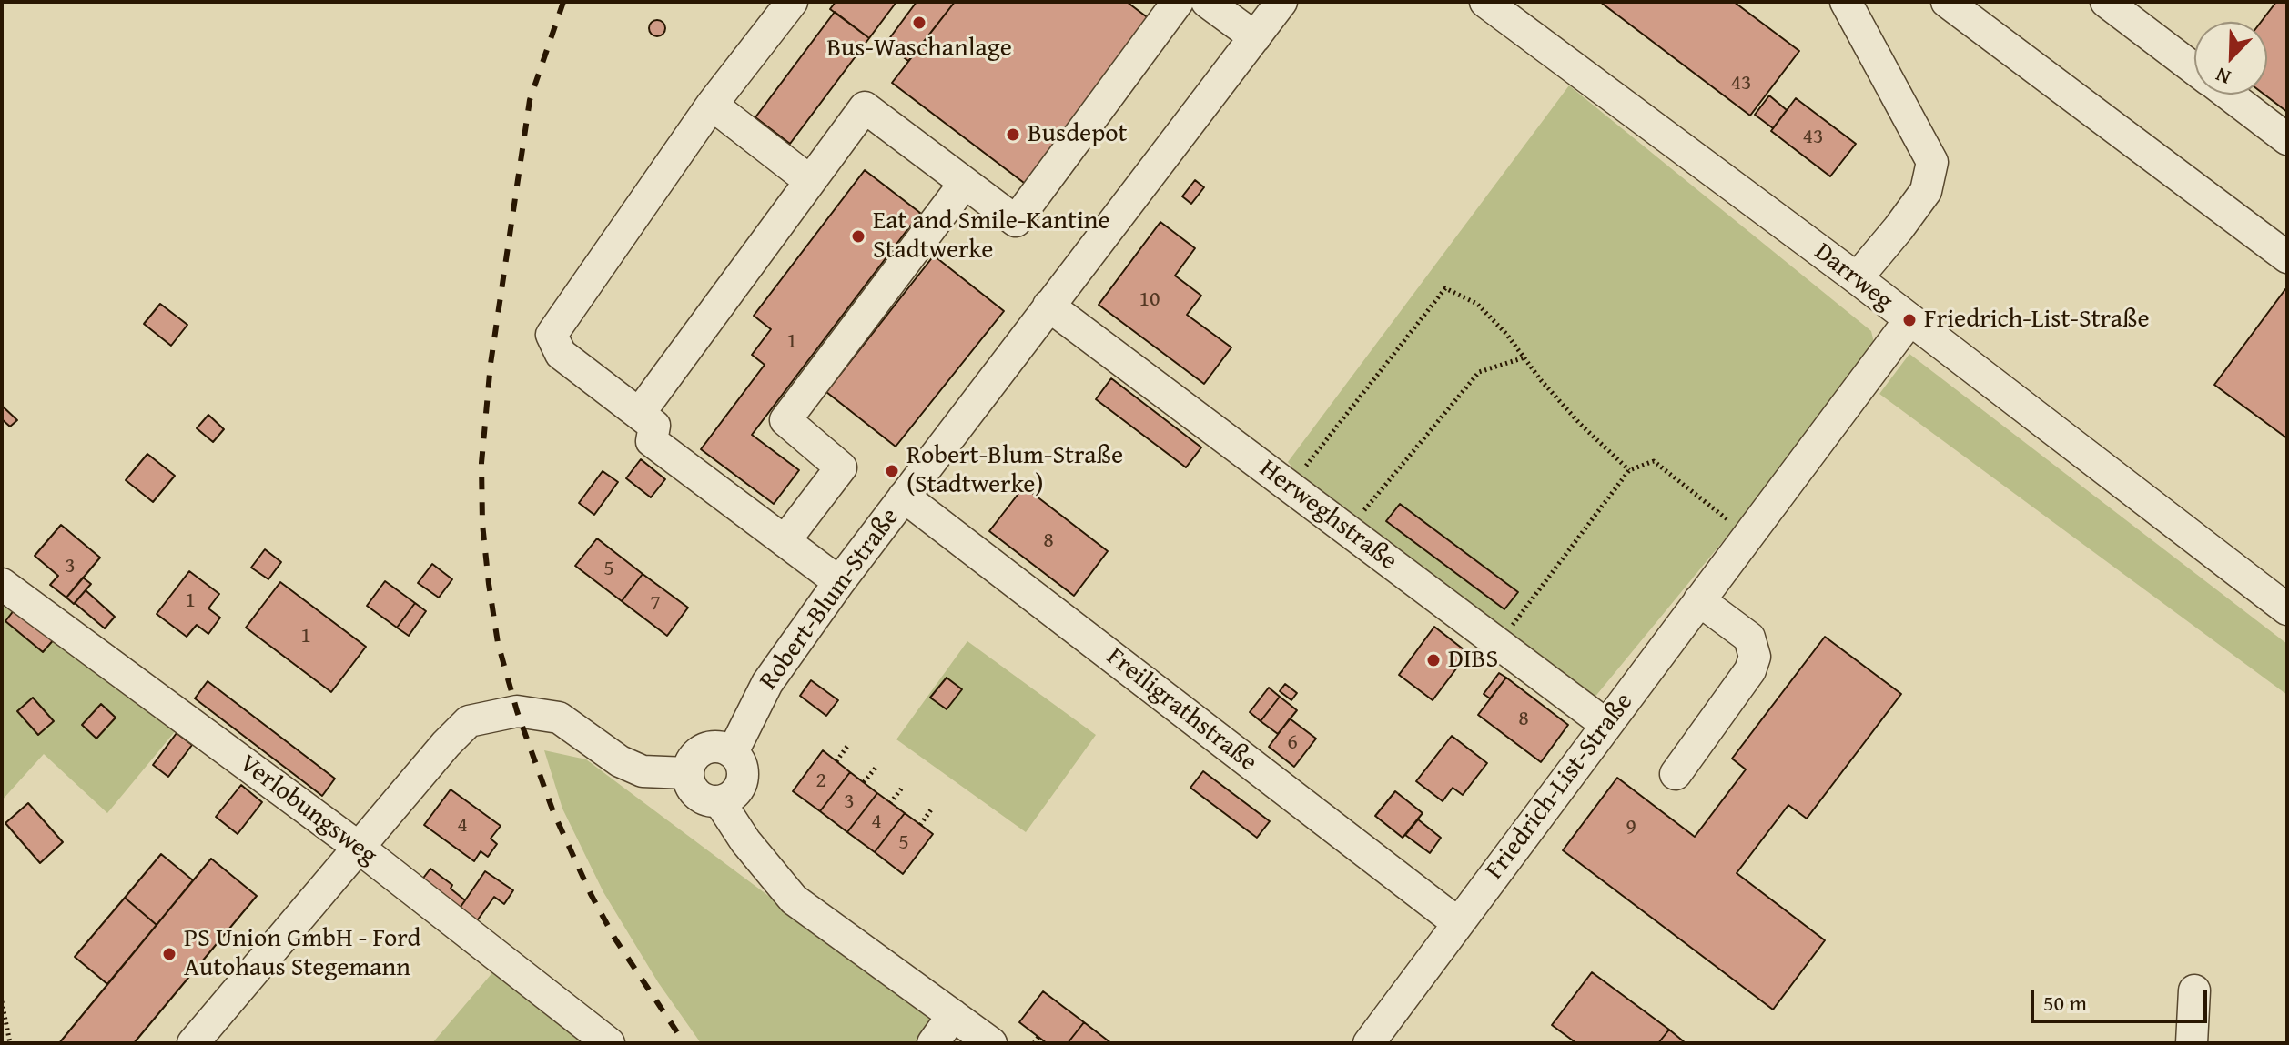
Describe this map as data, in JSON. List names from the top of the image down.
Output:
{
  "streets": {
    "street": [
      "Darrweg",
      "Herweghstraße",
      "Robert-Blum-Straße",
      "Freiligrathstraße",
      "Friedrich-List-Straße",
      "Verlobungsweg"
    ]
  },
  "crossings": [
    ["Darrweg", "Friedrich-List-Straße"],
    ["Herweghstraße", "Robert-Blum-Straße"],
    ["Herweghstraße", "Friedrich-List-Straße"],
    ["Robert-Blum-Straße", "Freiligrathstraße"],
    ["Freiligrathstraße", "Friedrich-List-Straße"]
  ],
  "places": [
    "Bus-Waschanlage",
    "Busdepot",
    "Eat and Smile-Kantine Stadtwerke",
    "Friedrich-List-Straße",
    "Robert-Blum-Straße (Stadtwerke)",
    "DIBS",
    "PS Union GmbH - Ford Autohaus Stegemann"
  ],
  "house_numbers": [
    "43",
    "43",
    "10",
    "1",
    "8",
    "3",
    "5",
    "1",
    "7",
    "1",
    "8",
    "6",
    "2",
    "3",
    "4",
    "4",
    "9",
    "5"
  ],
  "scale_bar": "50 m",
  "north": "bottom left"
}
